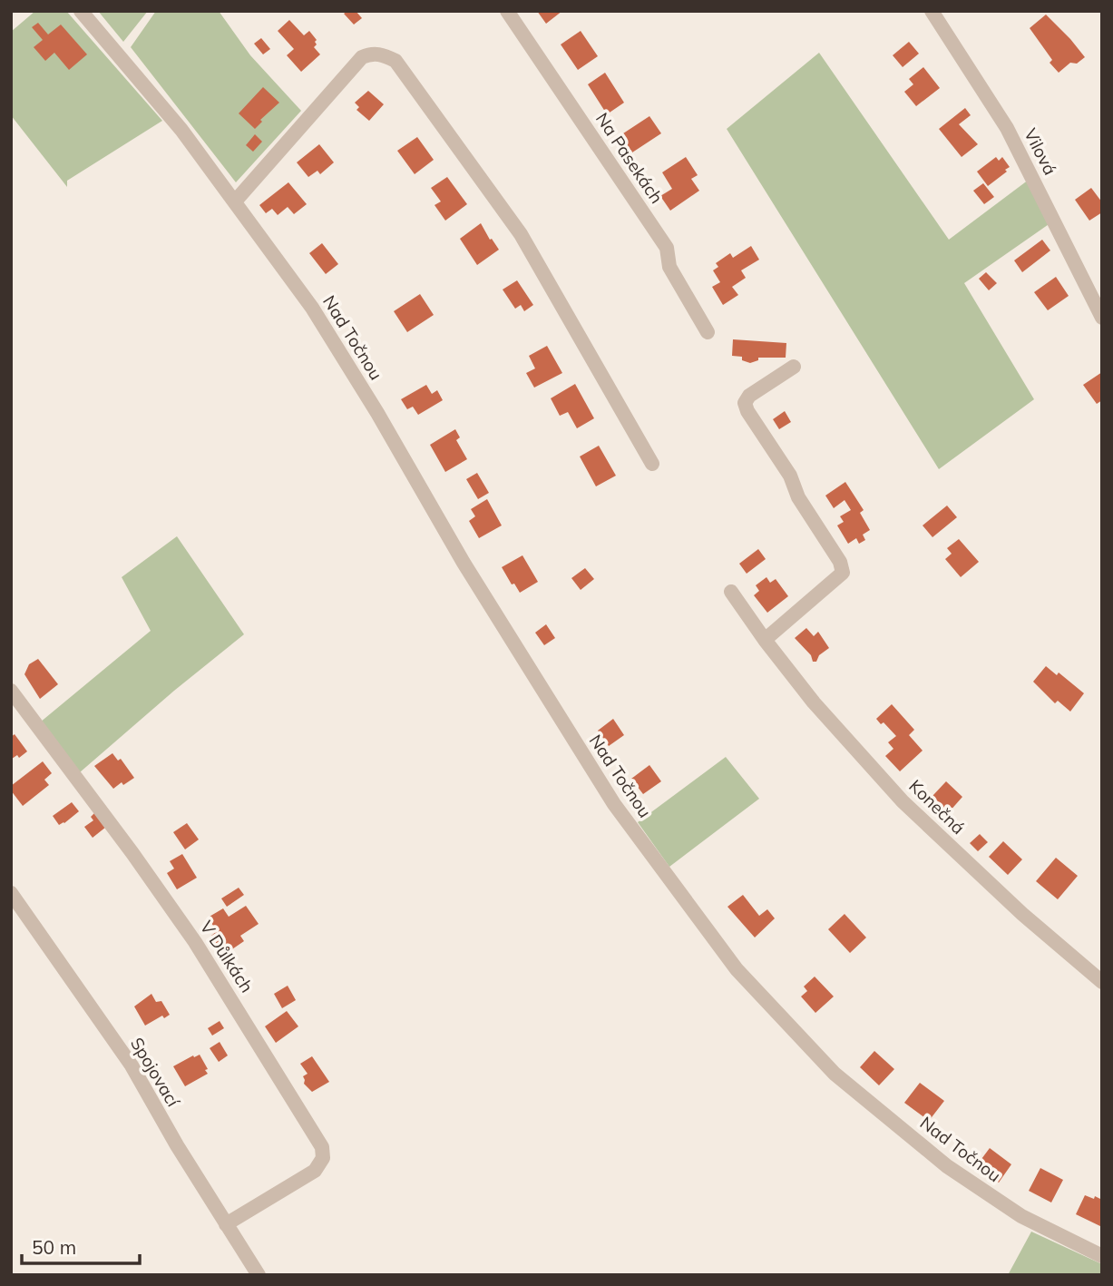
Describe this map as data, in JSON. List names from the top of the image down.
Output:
{
  "streets": {
    "street": [
      "Vilová",
      "Na Pasekách",
      "Nad Točnou",
      "Konečná",
      "V Důlkách",
      "Spojovací"
    ]
  },
  "crossings": [
    ["V Důlkách", "Spojovací"]
  ],
  "scale_bar": "50 m"
}
